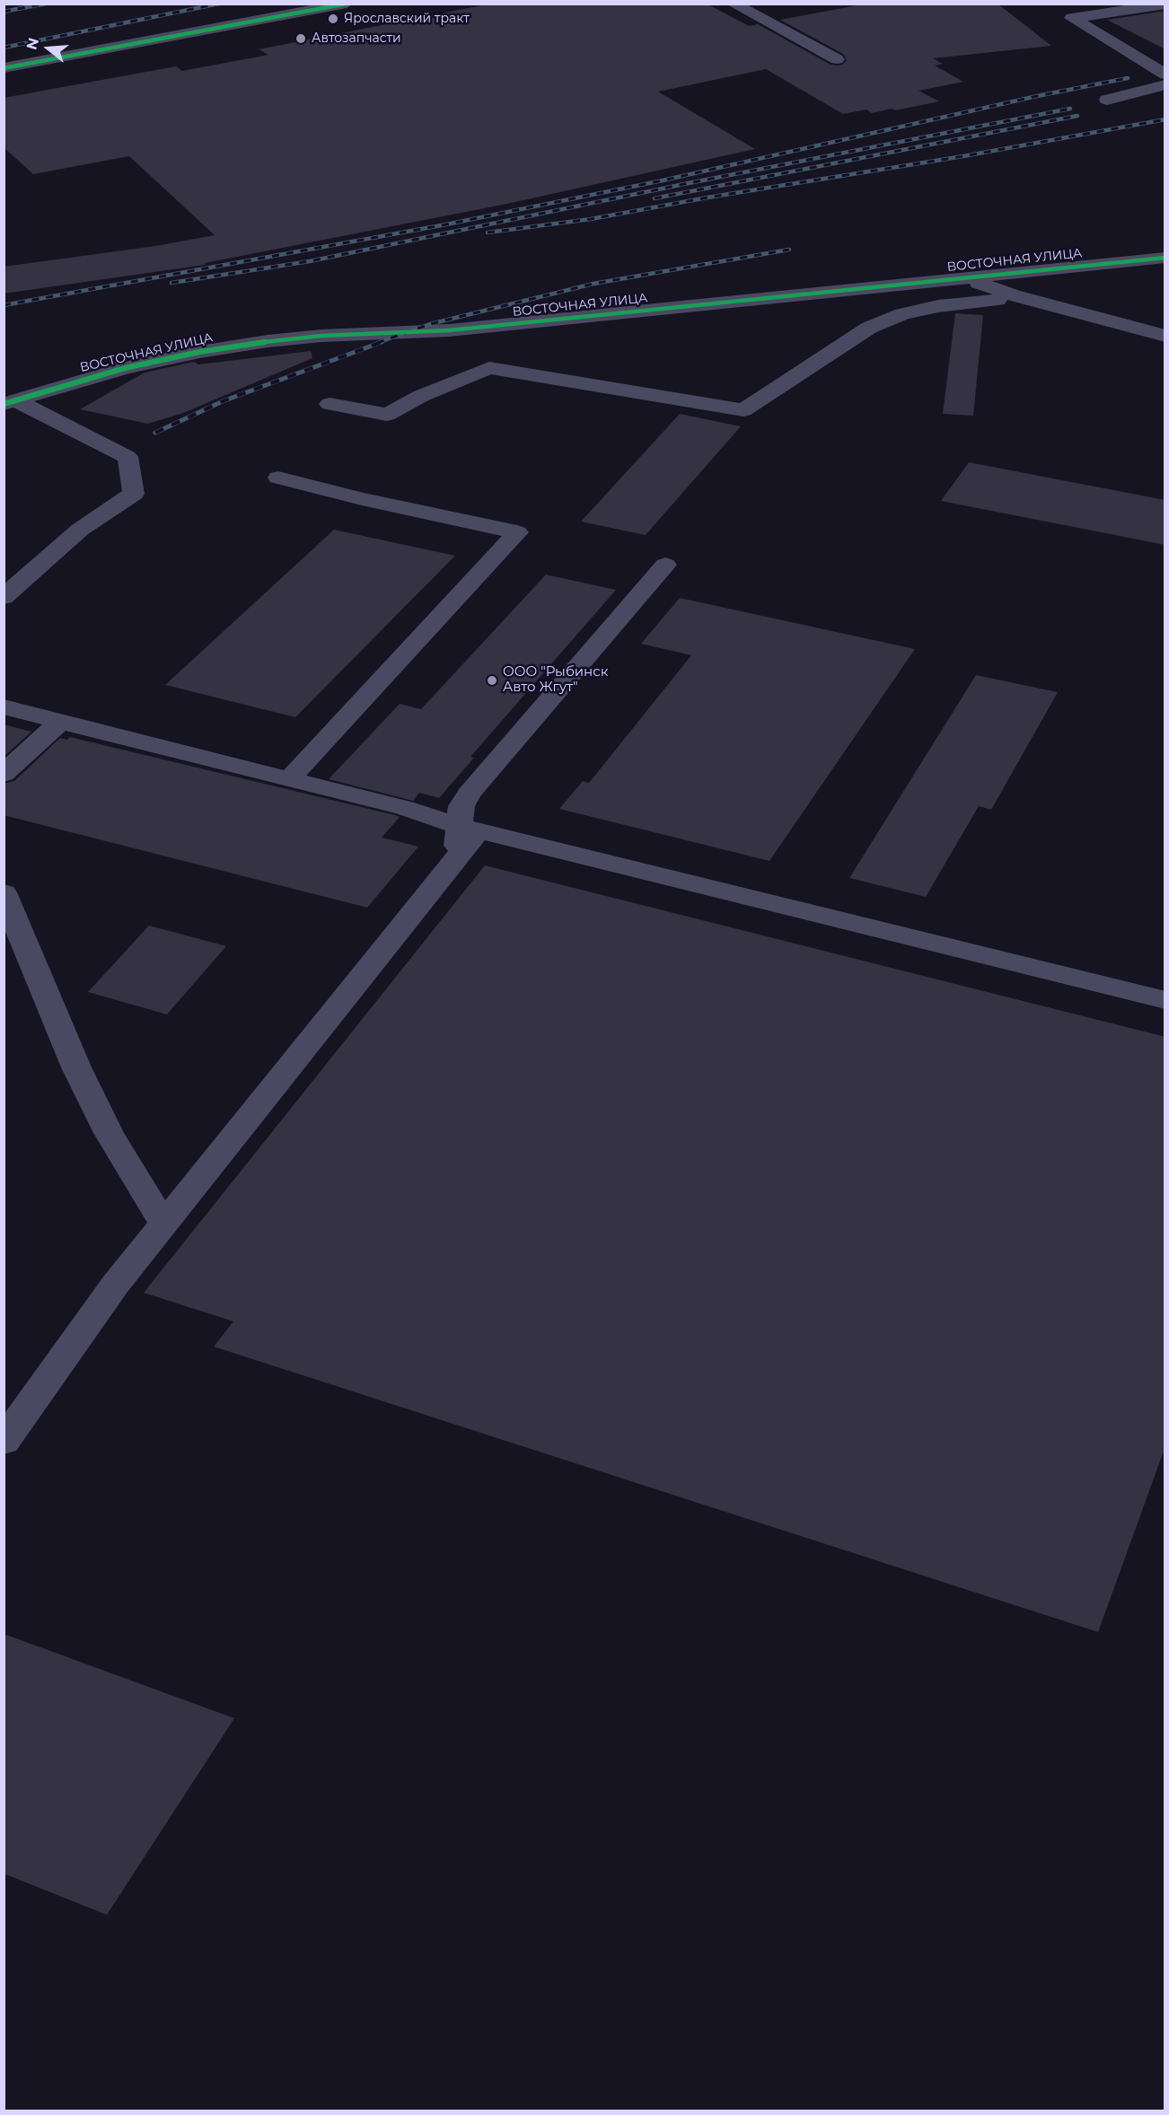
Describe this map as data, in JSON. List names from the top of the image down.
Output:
{
  "streets": {
    "street": ["ВОСТОЧНАЯ УЛИЦА"]
  },
  "places": ["Ярославский тракт", "Автозапчасти", "ООО \"Рыбинск Авто Жгут\""],
  "north": "left"
}
